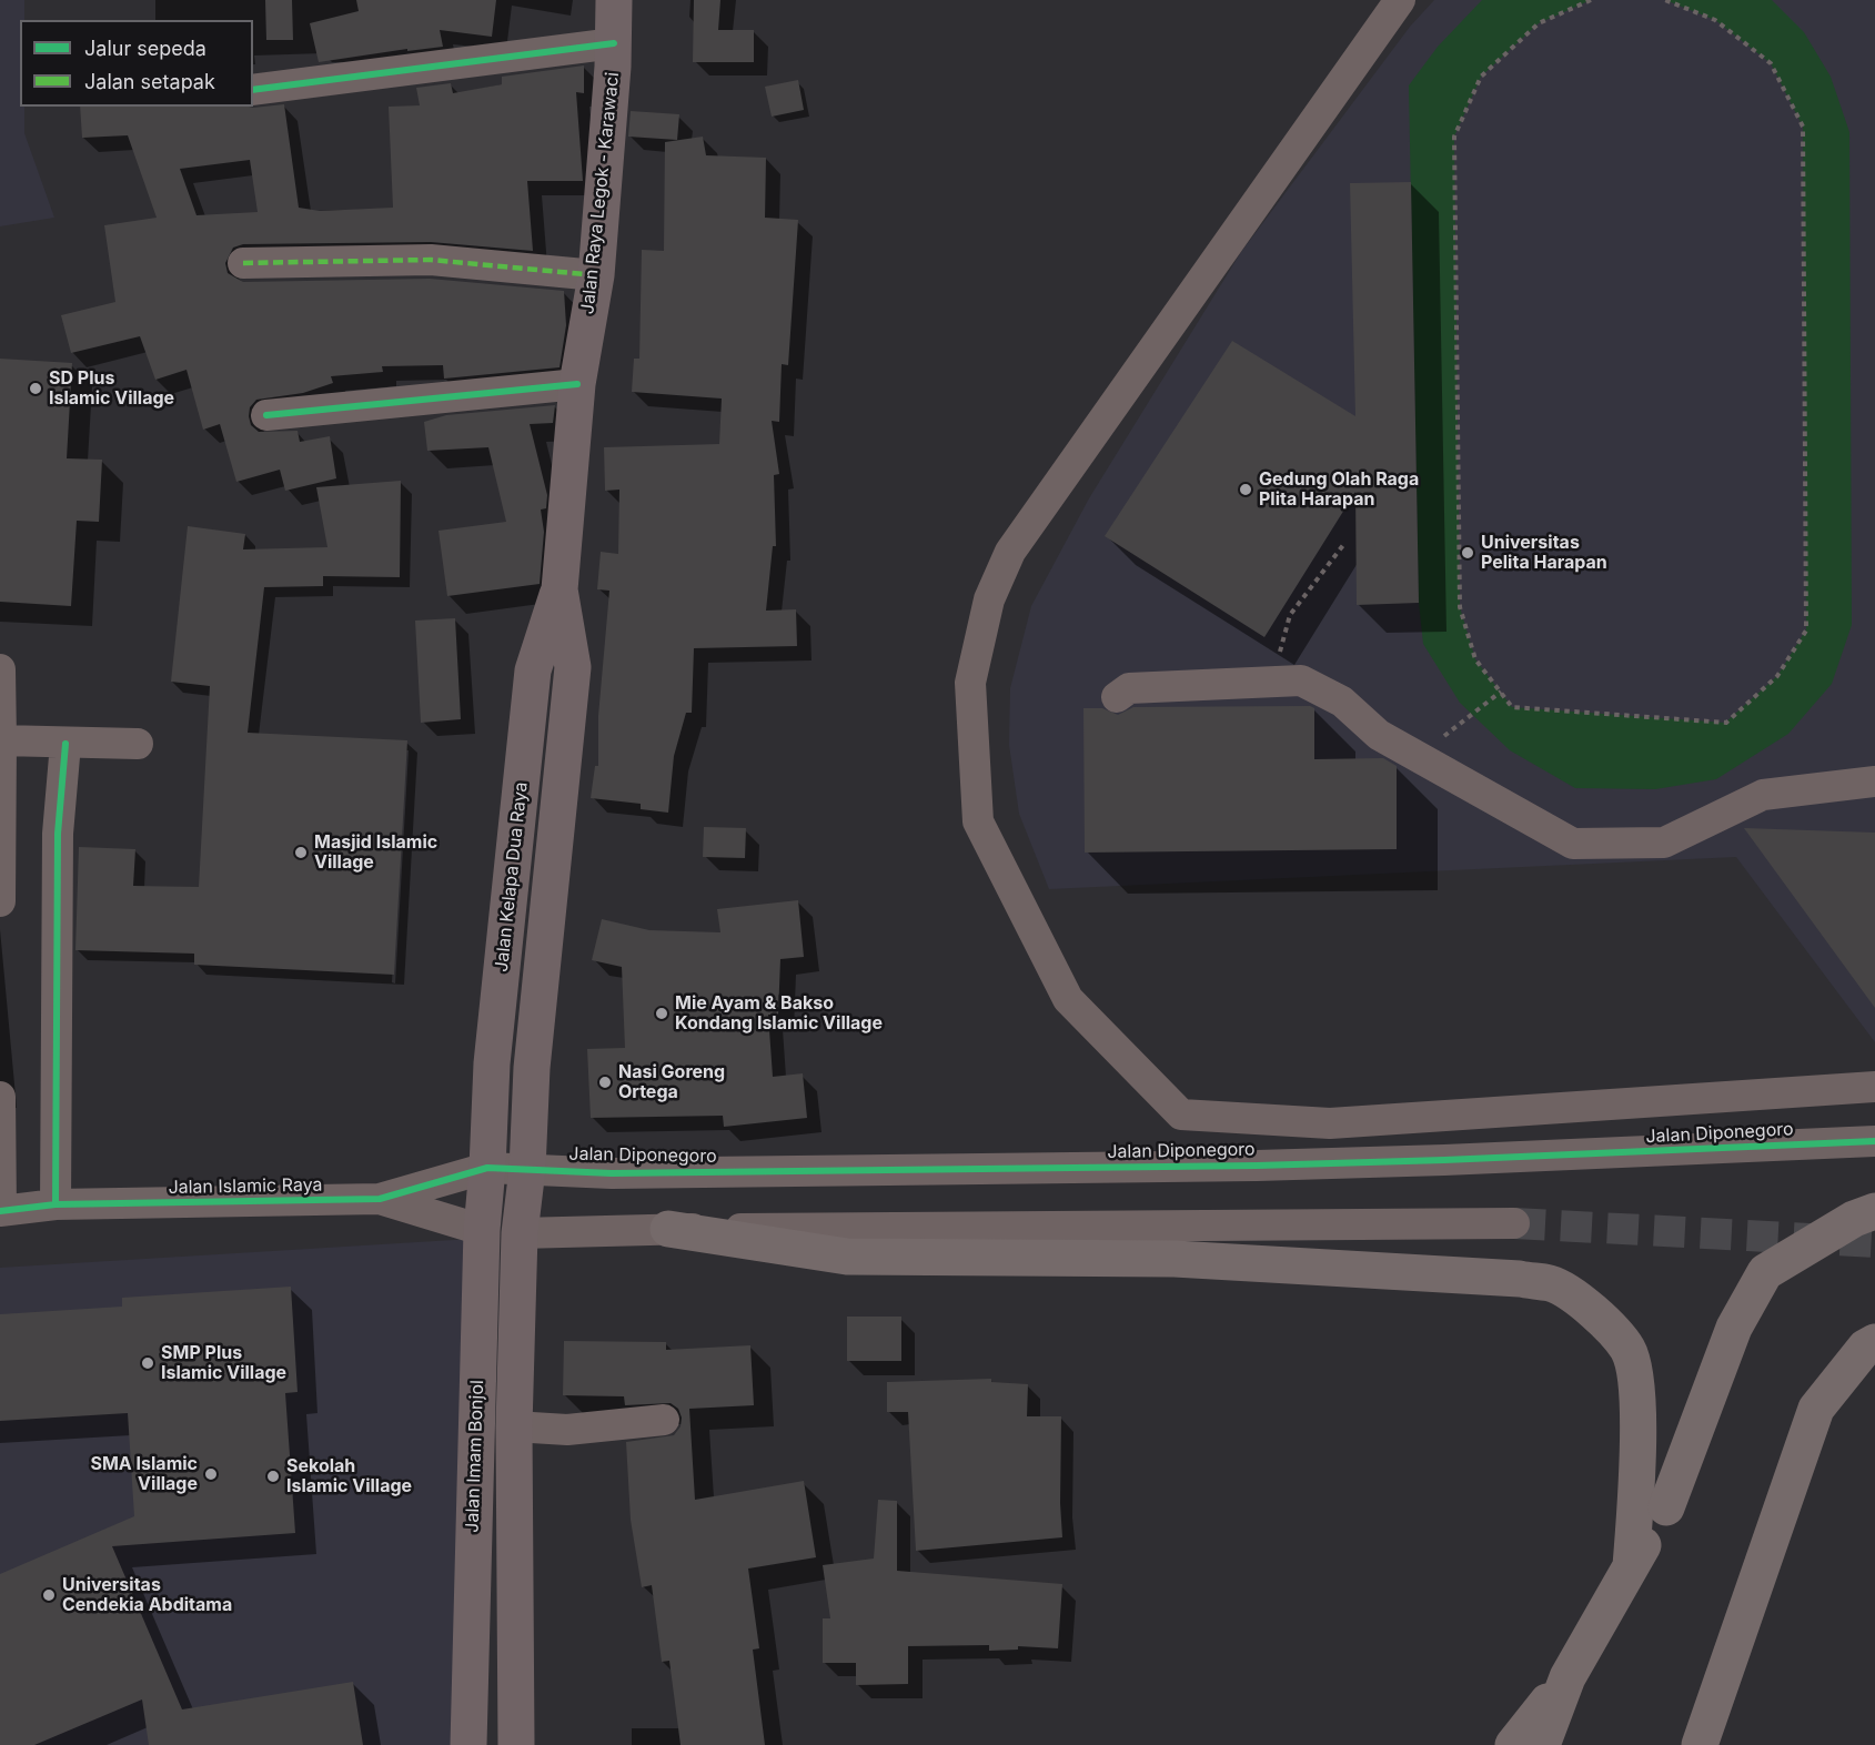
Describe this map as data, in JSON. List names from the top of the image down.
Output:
{
  "streets": {
    "main road": ["Jalan Raya Legok - Karawaci", "Jalan Kelapa Dua Raya", "Jalan Imam Bonjol"],
    "street": ["Jalan Diponegoro", "Jalan Islamic Raya"]
  },
  "crossings": [
    ["Jalan Raya Legok - Karawaci", "Jalan Kelapa Dua Raya"],
    ["Jalan Kelapa Dua Raya", "Jalan Diponegoro"],
    ["Jalan Kelapa Dua Raya", "Jalan Islamic Raya"],
    ["Jalan Kelapa Dua Raya", "Jalan Imam Bonjol"],
    ["Jalan Diponegoro", "Jalan Islamic Raya"],
    ["Jalan Diponegoro", "Jalan Imam Bonjol"],
    ["Jalan Islamic Raya", "Jalan Imam Bonjol"]
  ],
  "places": [
    "SD Plus Islamic Village",
    "Gedung Olah Raga Plita Harapan",
    "Universitas Pelita Harapan",
    "Masjid Islamic Village",
    "Mie Ayam & Bakso Kondang Islamic Village",
    "Nasi Goreng Ortega",
    "SMP Plus Islamic Village",
    "SMA Islamic Village",
    "Sekolah Islamic Village",
    "Universitas Cendekia Abditama"
  ],
  "legend": ["Jalur sepeda", "Jalan setapak"]
}
